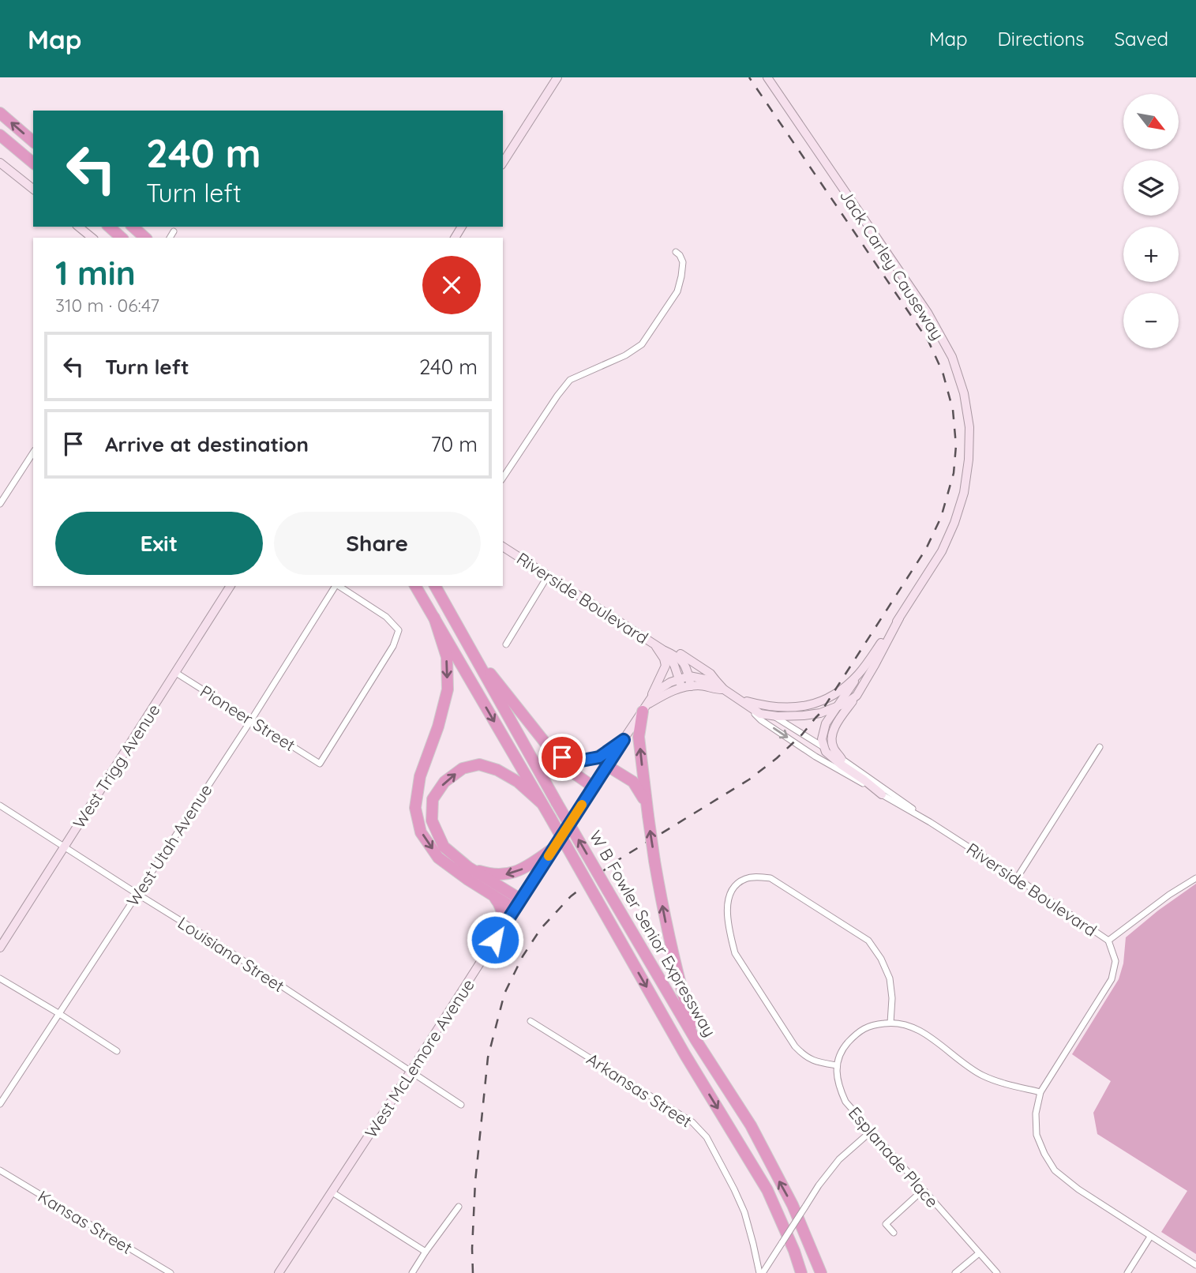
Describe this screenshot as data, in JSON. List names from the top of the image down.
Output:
{
  "streets": {
    "highway": ["W B Fowler Senior Expressway"],
    "street": [
      "Jack Carley Causeway",
      "Riverside Boulevard",
      "Pioneer Street",
      "West Trigg Avenue",
      "West Utah Avenue",
      "Louisiana Street",
      "West McLemore Avenue",
      "Arkansas Street",
      "Esplanade Place",
      "Kansas Street"
    ]
  },
  "crossings": [
    ["Jack Carley Causeway", "Riverside Boulevard"],
    ["Riverside Boulevard", "West McLemore Avenue"],
    ["Pioneer Street", "West Trigg Avenue"],
    ["Pioneer Street", "West Utah Avenue"],
    ["West Trigg Avenue", "Louisiana Street"],
    ["West Utah Avenue", "Louisiana Street"],
    ["Louisiana Street", "West McLemore Avenue"]
  ],
  "north": "bottom right",
  "page": {
    "header": "Map",
    "nav": ["Map", "Directions", "Saved"],
    "map_buttons": ["+", "−"],
    "turn": ["240 m", "Turn left"],
    "heading": ["1 min", "310 m · 06:47"],
    "list": [
      {
        "name": "Turn left",
        "value": "240 m"
      },
      {
        "name": "Arrive at destination",
        "value": "70 m"
      }
    ],
    "buttons": ["Exit", "Share"]
  }
}
